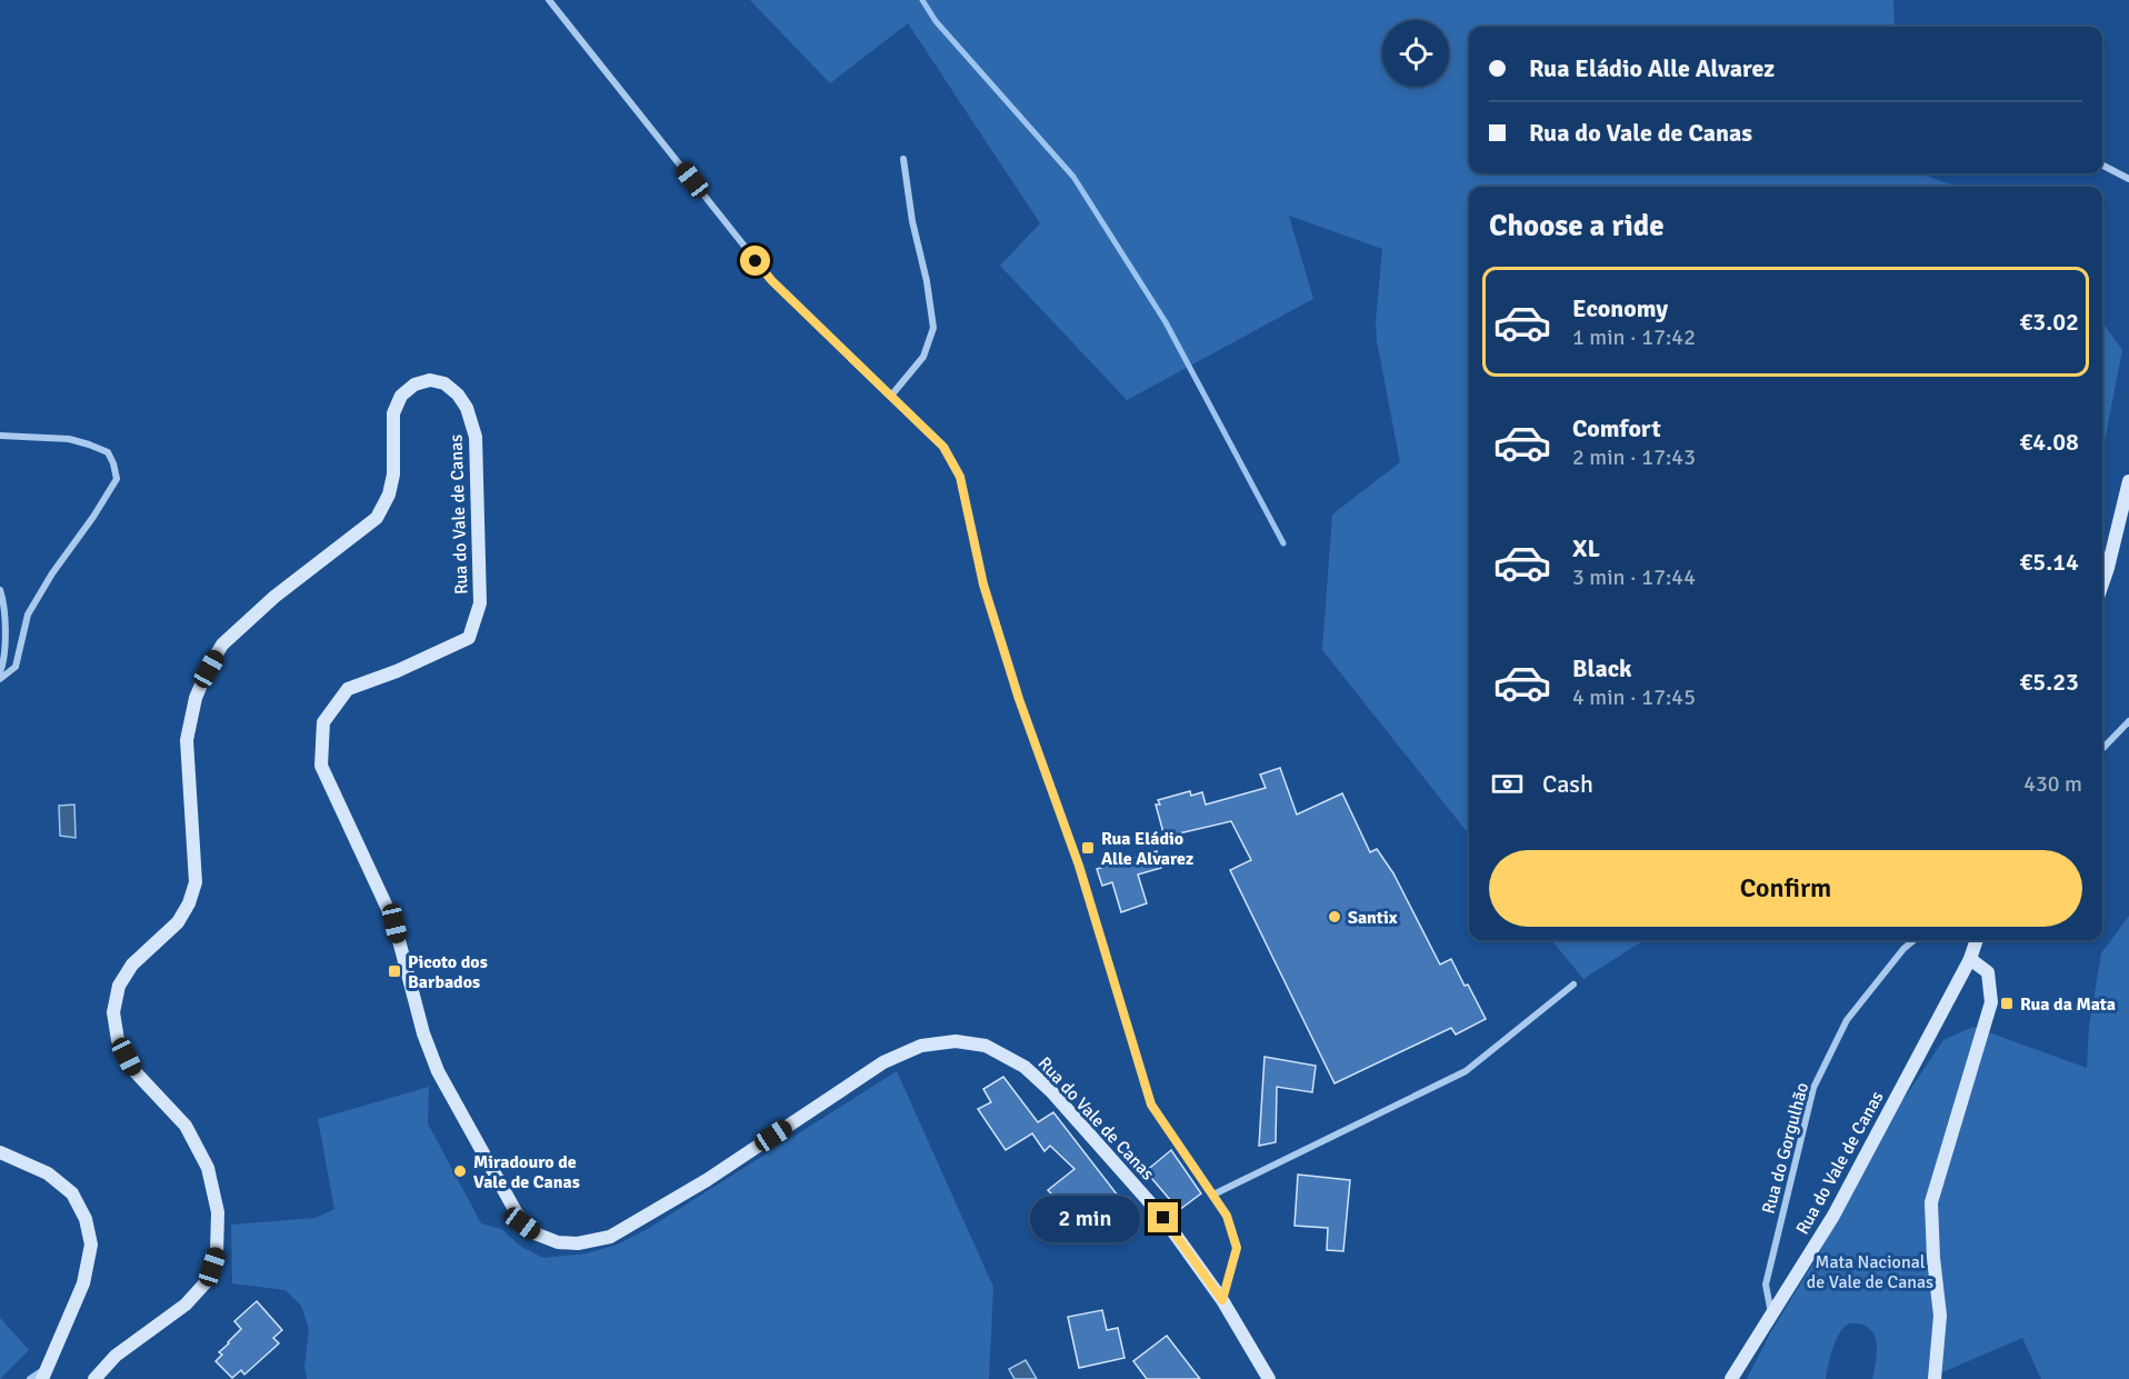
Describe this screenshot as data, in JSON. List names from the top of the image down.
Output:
{
  "streets": {
    "street": ["Rua do Vale de Canas", "Rua do Gorgulhão"]
  },
  "crossings": [
    ["Rua do Vale de Canas", "Rua do Gorgulhão"]
  ],
  "parks": ["Mata Nacional de Vale de Canas"],
  "places": {
    "transit": ["Rua Eládio Alle Alvarez", "Picoto dos Barbados", "Rua da Mata"],
    "other": ["Santix", "Miradouro de Vale de Canas"]
  },
  "page": {
    "banner": ["Rua Eládio Alle Alvarez", "Rua do Vale de Canas"],
    "heading": "Choose a ride",
    "list": [
      {
        "name": "Economy",
        "note": "1 min · 17:42",
        "value": "€3.02"
      },
      {
        "name": "Comfort",
        "note": "2 min · 17:43",
        "value": "€4.08"
      },
      {
        "name": "XL",
        "note": "3 min · 17:44",
        "value": "€5.14"
      },
      {
        "name": "Black",
        "note": "4 min · 17:45",
        "value": "€5.23"
      }
    ],
    "pay": ["Cash", "430 m"],
    "buttons": "Confirm",
    "bubble": "2 min"
  }
}
